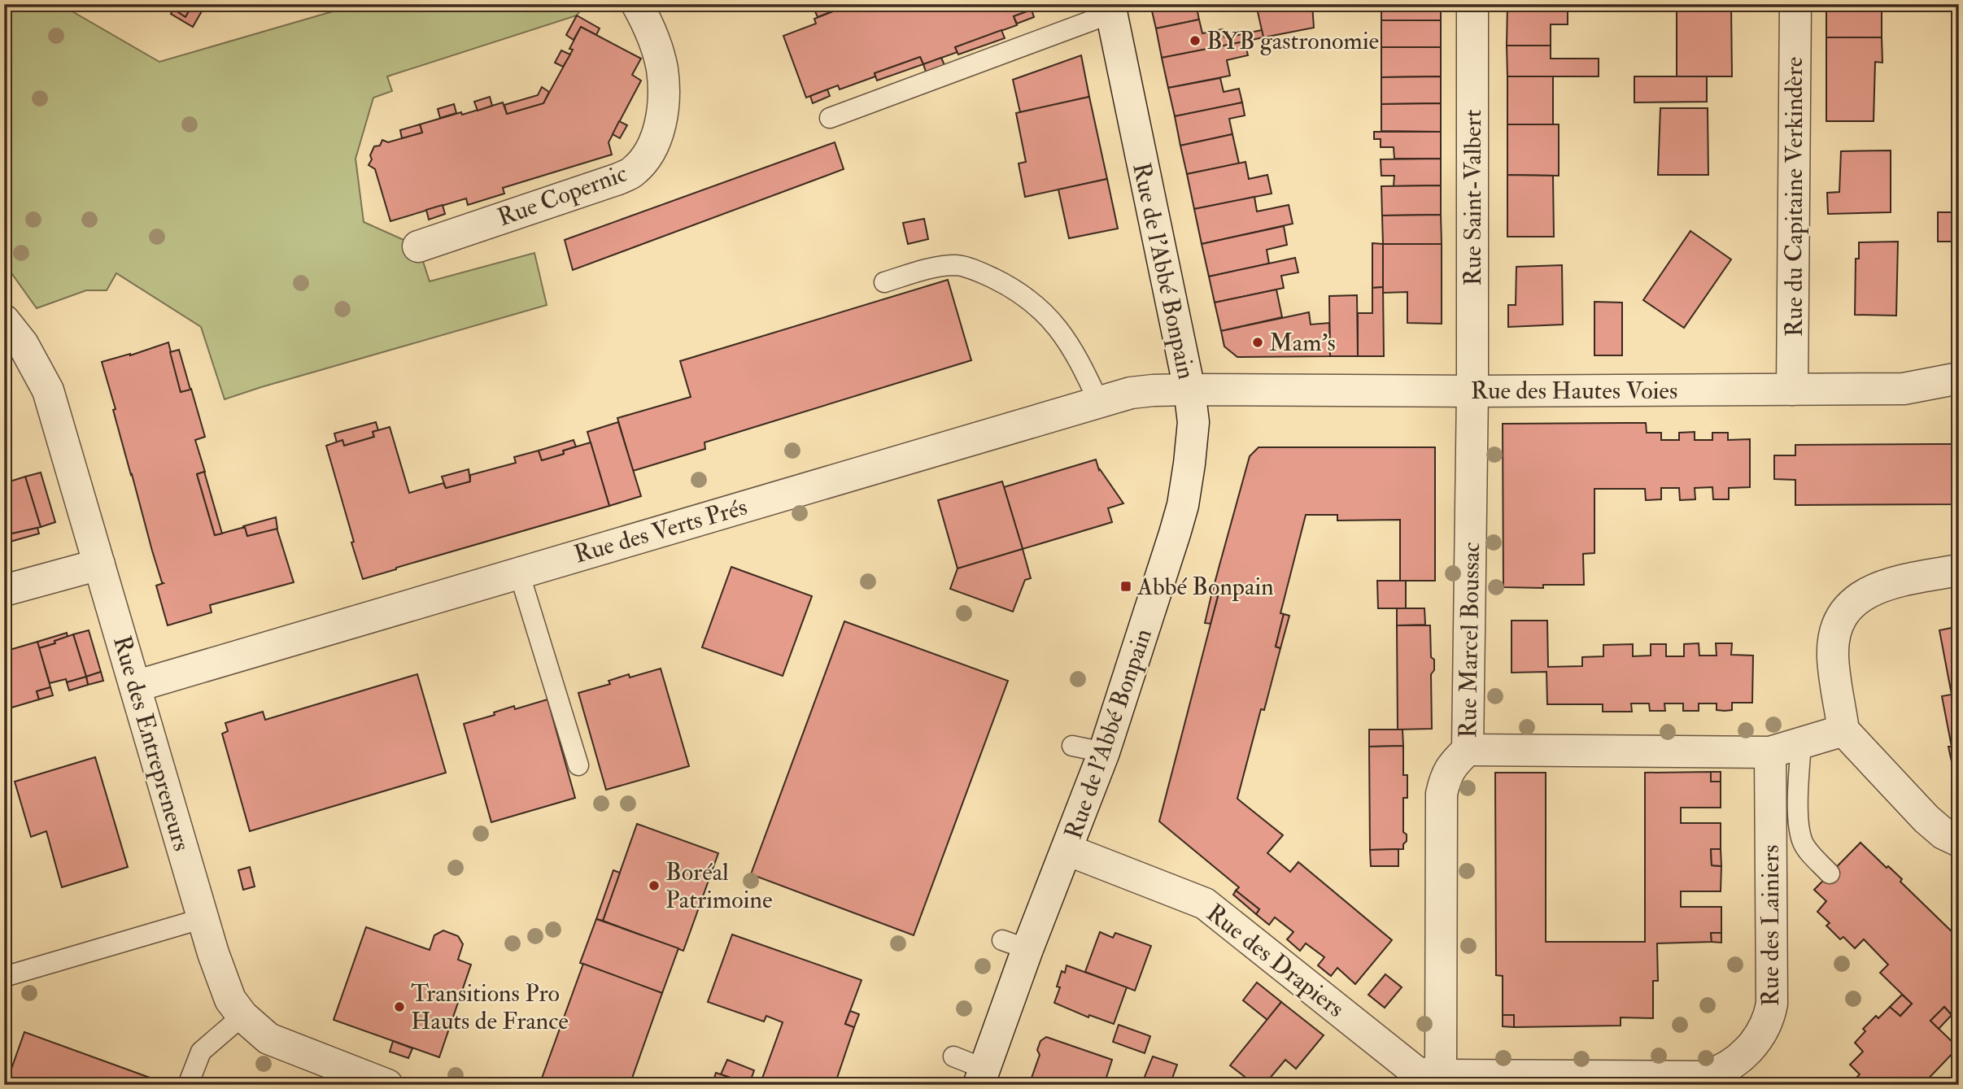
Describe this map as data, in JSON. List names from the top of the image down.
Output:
{
  "streets": {
    "street": [
      "Rue Copernic",
      "Rue du Capitaine Verkindère",
      "Rue Saint-Valbert",
      "Rue de l'Abbé Bonpain",
      "Rue des Hautes Voies",
      "Rue des Verts Prés",
      "Rue Marcel Boussac",
      "Rue des Entrepreneurs",
      "Rue des Lainiers",
      "Rue des Drapiers"
    ]
  },
  "crossings": [
    ["Rue du Capitaine Verkindère", "Rue des Hautes Voies"],
    ["Rue Saint-Valbert", "Rue des Hautes Voies"],
    ["Rue Saint-Valbert", "Rue Marcel Boussac"],
    ["Rue de l'Abbé Bonpain", "Rue des Hautes Voies"],
    ["Rue de l'Abbé Bonpain", "Rue des Verts Prés"],
    ["Rue de l'Abbé Bonpain", "Rue des Drapiers"],
    ["Rue des Hautes Voies", "Rue des Verts Prés"],
    ["Rue des Hautes Voies", "Rue Marcel Boussac"],
    ["Rue des Verts Prés", "Rue des Entrepreneurs"],
    ["Rue Marcel Boussac", "Rue des Lainiers"],
    ["Rue Marcel Boussac", "Rue des Drapiers"],
    ["Rue des Lainiers", "Rue des Drapiers"]
  ],
  "places": {
    "other": [
      "BYB gastronomie",
      "Mam's",
      "Boréal Patrimoine",
      "Transitions Pro Hauts de France"
    ],
    "transit": ["Abbé Bonpain"]
  }
}
